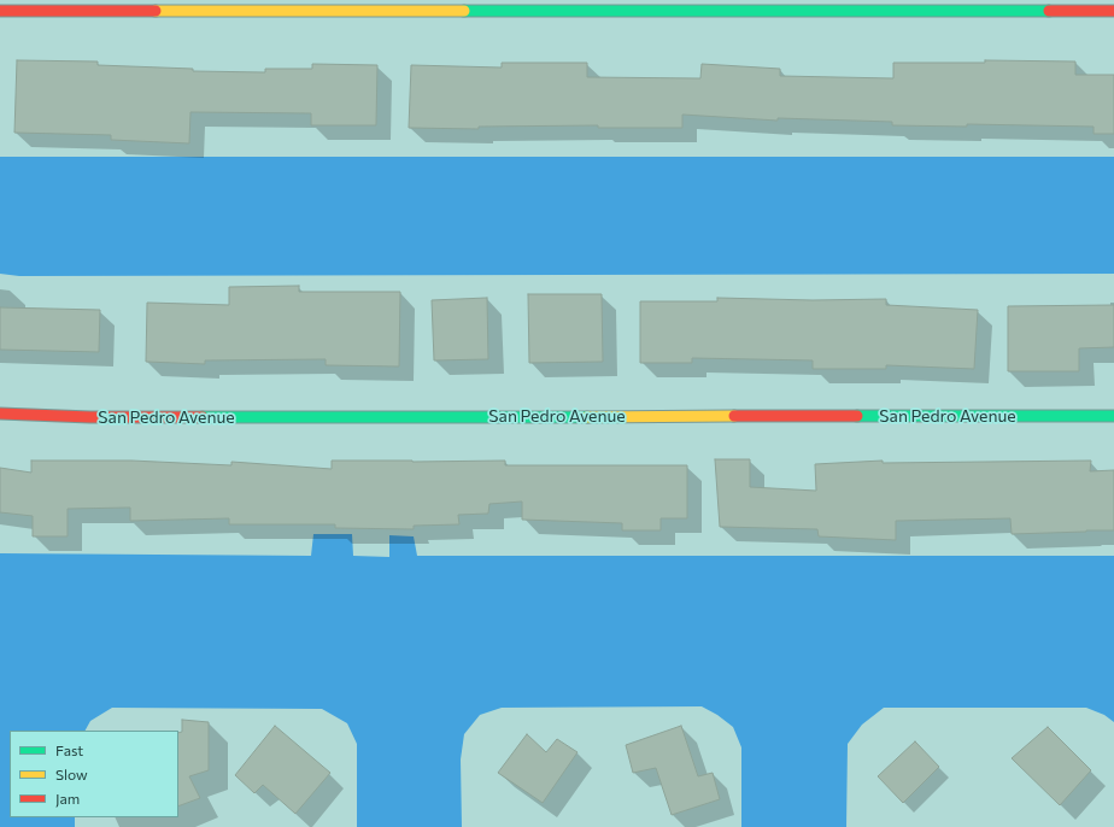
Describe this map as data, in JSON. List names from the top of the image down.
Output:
{
  "streets": {
    "street": ["San Pedro Avenue"]
  },
  "legend": ["Fast", "Slow", "Jam"]
}
